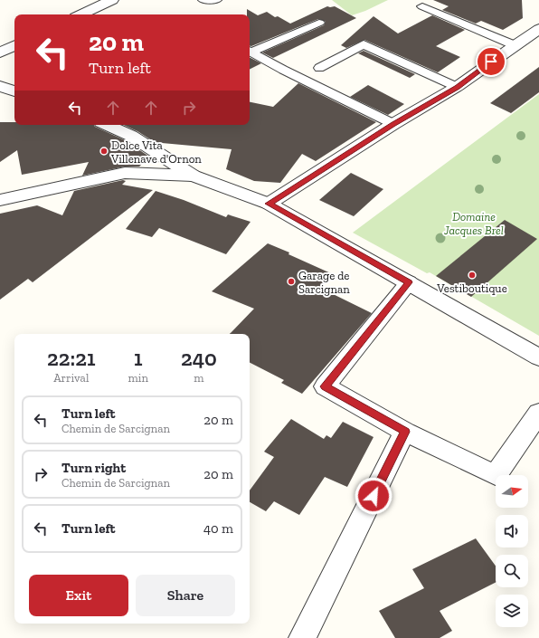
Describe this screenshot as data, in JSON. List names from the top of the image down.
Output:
{
  "parks": ["Domaine Jacques Brel"],
  "places": ["Dolce Vita Villenave d'Ornon", "Vestiboutique", "Garage de Sarcignan"],
  "north": "right",
  "page": {
    "turn": ["20 m", "Turn left"],
    "eta": [
      "22:21",
      "Arrival",
      "1",
      "min",
      "240",
      "m"
    ],
    "list": [
      {
        "name": "Turn left",
        "note": "Chemin de Sarcignan",
        "value": "20 m"
      },
      {
        "name": "Turn right",
        "note": "Chemin de Sarcignan",
        "value": "20 m"
      },
      {
        "name": "Turn left",
        "value": "40 m"
      }
    ],
    "buttons": ["Exit", "Share"]
  }
}
